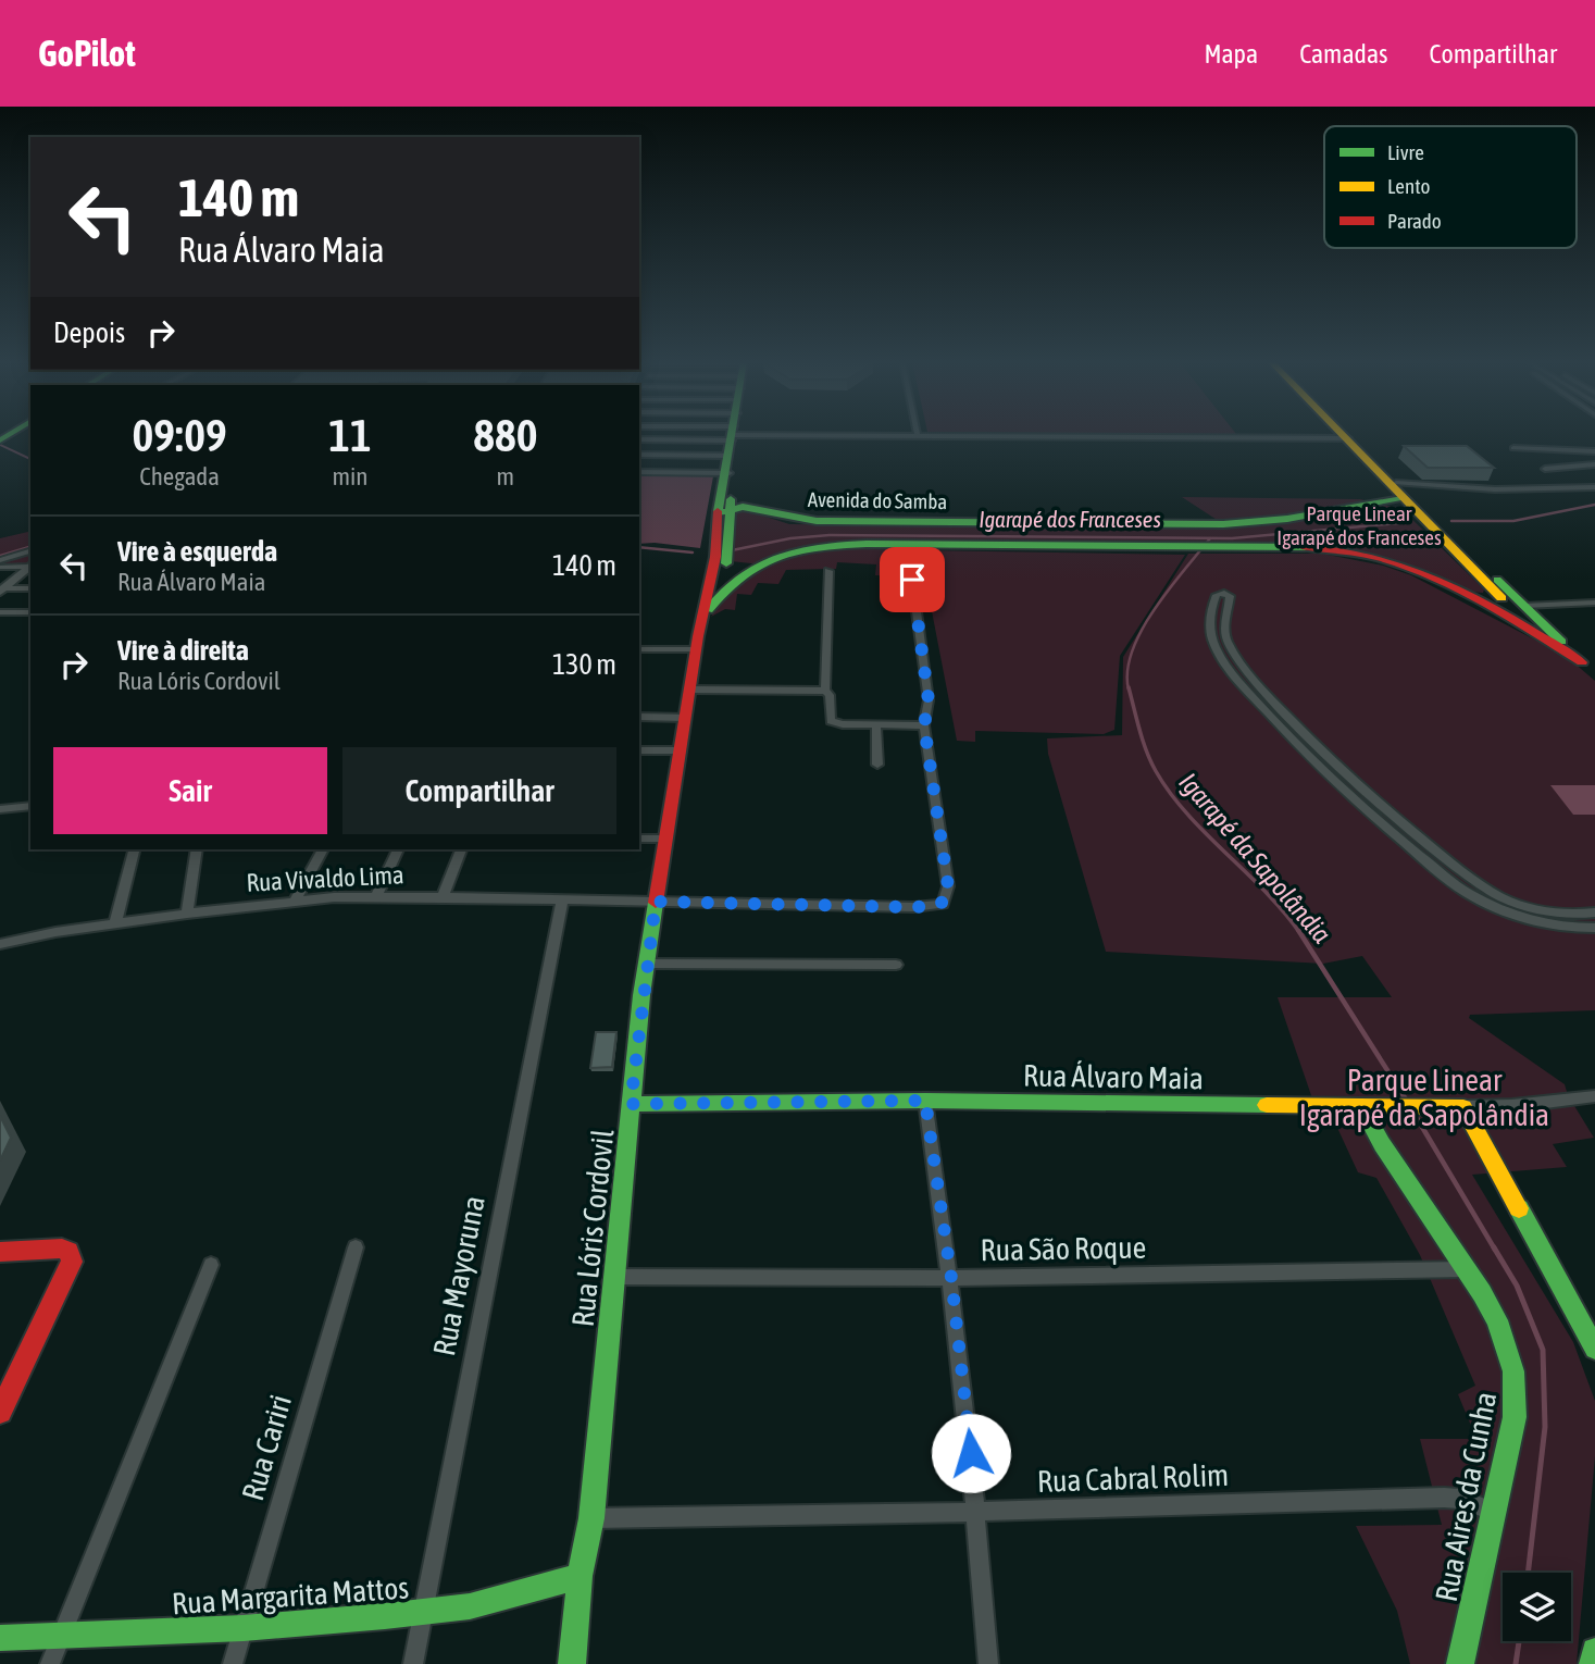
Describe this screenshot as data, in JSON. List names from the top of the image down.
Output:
{
  "streets": {
    "street": [
      "Avenida do Samba",
      "Rua Vivaldo Lima",
      "Rua Álvaro Maia",
      "Rua Lóris Cordovil",
      "Rua São Roque",
      "Rua Mayoruna",
      "Rua Cariri",
      "Rua Cabral Rolim",
      "Rua Aires da Cunha",
      "Rua Margarita Mattos"
    ]
  },
  "crossings": [
    ["Avenida do Samba", "Rua Lóris Cordovil"],
    ["Rua Vivaldo Lima", "Rua Lóris Cordovil"],
    ["Rua Vivaldo Lima", "Rua Mayoruna"],
    ["Rua Álvaro Maia", "Rua Lóris Cordovil"],
    ["Rua Álvaro Maia", "Rua Aires da Cunha"],
    ["Rua Lóris Cordovil", "Rua São Roque"],
    ["Rua Lóris Cordovil", "Rua Cabral Rolim"],
    ["Rua Lóris Cordovil", "Rua Margarita Mattos"],
    ["Rua São Roque", "Rua Aires da Cunha"],
    ["Rua Mayoruna", "Rua Margarita Mattos"],
    ["Rua Cariri", "Rua Margarita Mattos"],
    ["Rua Cabral Rolim", "Rua Aires da Cunha"]
  ],
  "water": ["Igarapé dos Franceses", "Igarapé da Sapolândia"],
  "parks": ["Parque Linear Igarapé dos Franceses", "Parque Linear Igarapé da Sapolândia"],
  "legend": ["Livre", "Lento", "Parado"],
  "page": {
    "header": "GoPilot",
    "nav": ["Mapa", "Camadas", "Compartilhar"],
    "turn": ["140 m", "Rua Álvaro Maia"],
    "then": "Depois",
    "eta": [
      "09:09",
      "Chegada",
      "11",
      "min",
      "880",
      "m"
    ],
    "list": [
      {
        "name": "Vire à esquerda",
        "note": "Rua Álvaro Maia",
        "value": "140 m"
      },
      {
        "name": "Vire à direita",
        "note": "Rua Lóris Cordovil",
        "value": "130 m"
      }
    ],
    "buttons": ["Sair", "Compartilhar"]
  }
}
